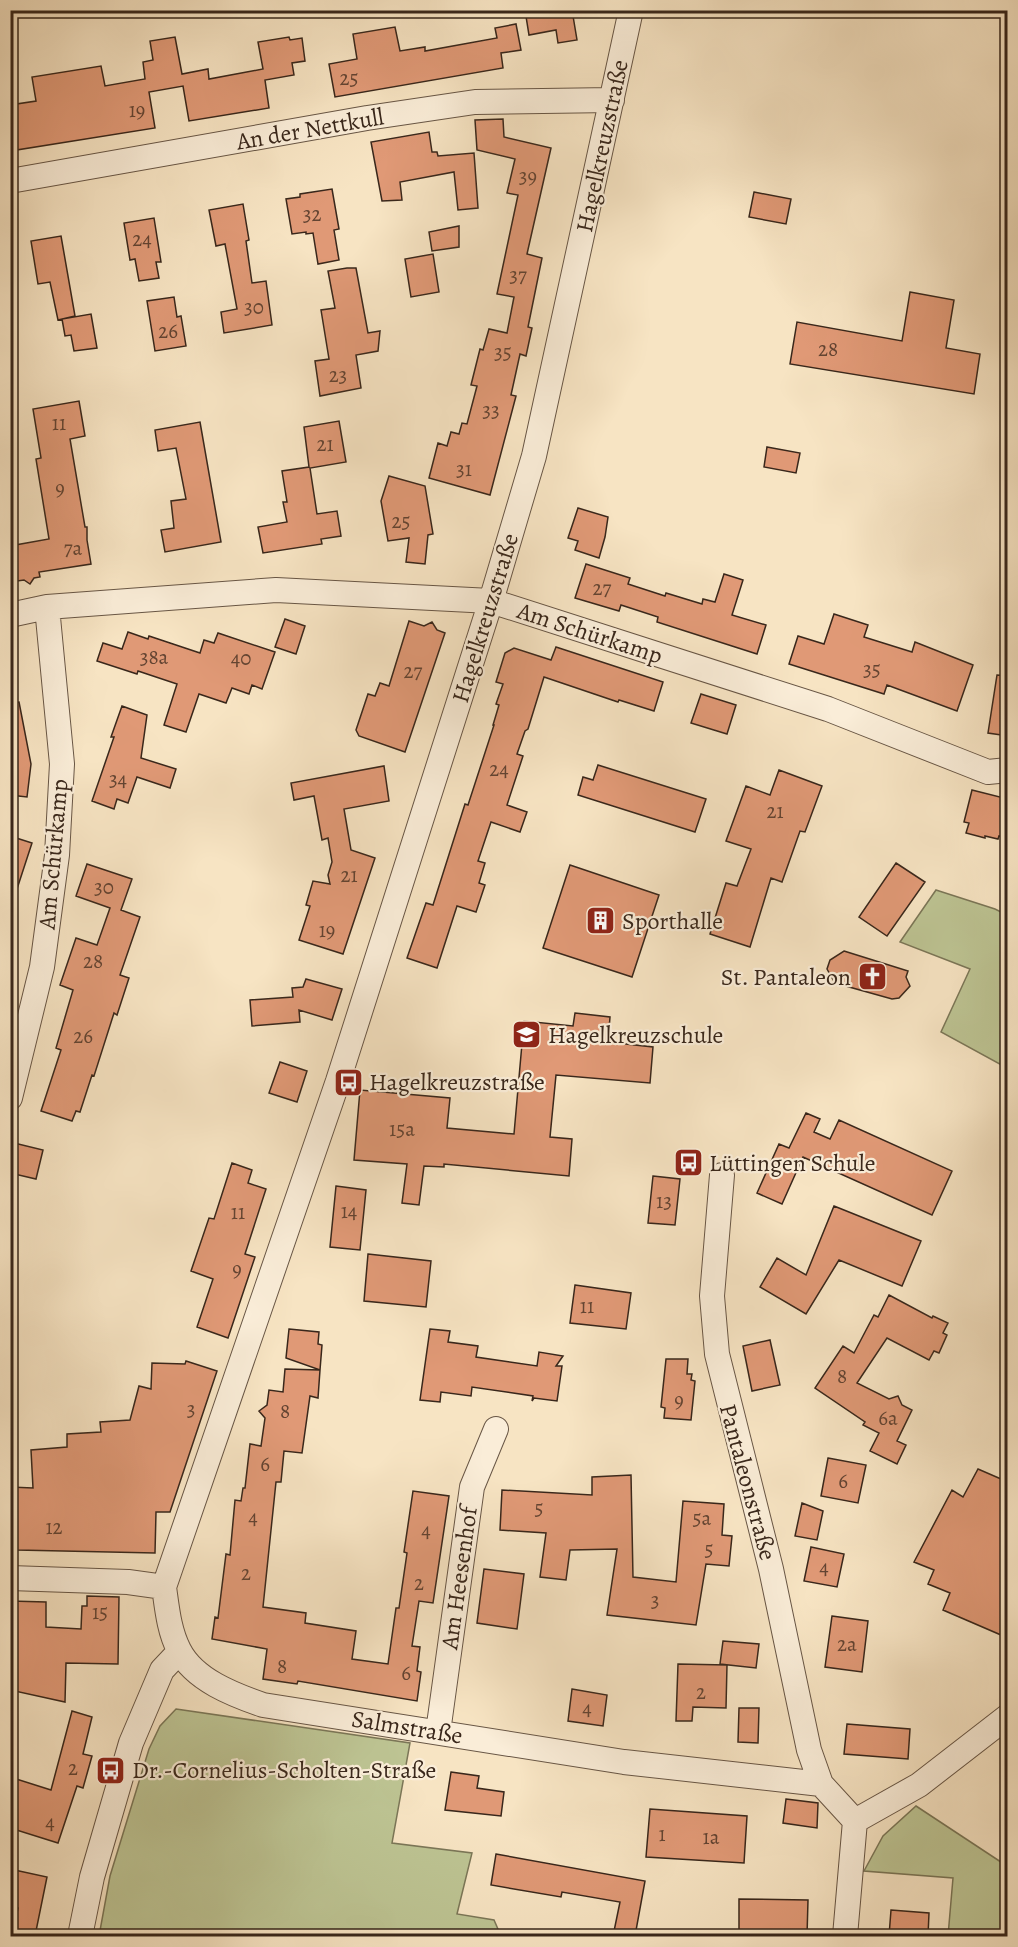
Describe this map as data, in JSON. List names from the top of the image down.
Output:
{
  "streets": {
    "street": [
      "An der Nettkull",
      "Hagelkreuzstraße",
      "Am Schürkamp",
      "Pantaleonstraße",
      "Am Heesenhof",
      "Salmstraße"
    ]
  },
  "crossings": [
    ["An der Nettkull", "Hagelkreuzstraße"],
    ["Hagelkreuzstraße", "Am Schürkamp"],
    ["Hagelkreuzstraße", "Salmstraße"],
    ["Pantaleonstraße", "Salmstraße"],
    ["Am Heesenhof", "Salmstraße"]
  ],
  "places": {
    "building": ["Sporthalle"],
    "church": ["St. Pantaleon"],
    "school or university": ["Hagelkreuzschule"],
    "bus stop": ["Hagelkreuzstraße", "Lüttingen Schule", "Dr.-Cornelius-Scholten-Straße"]
  },
  "house_numbers": [
    "25",
    "19",
    "39",
    "32",
    "24",
    "37",
    "30",
    "26",
    "28",
    "35",
    "23",
    "33",
    "11",
    "21",
    "31",
    "9",
    "25",
    "7a",
    "27",
    "38a",
    "40",
    "35",
    "27",
    "24",
    "34",
    "21",
    "21",
    "30",
    "19",
    "28",
    "26",
    "15a",
    "13",
    "14",
    "11",
    "9",
    "11",
    "8",
    "9",
    "3",
    "8",
    "6a",
    "6",
    "6",
    "5",
    "4",
    "5a",
    "12",
    "4",
    "5",
    "4",
    "2",
    "2",
    "3",
    "15",
    "2a",
    "8",
    "6",
    "2",
    "4",
    "2",
    "4",
    "1",
    "1a"
  ]
}
